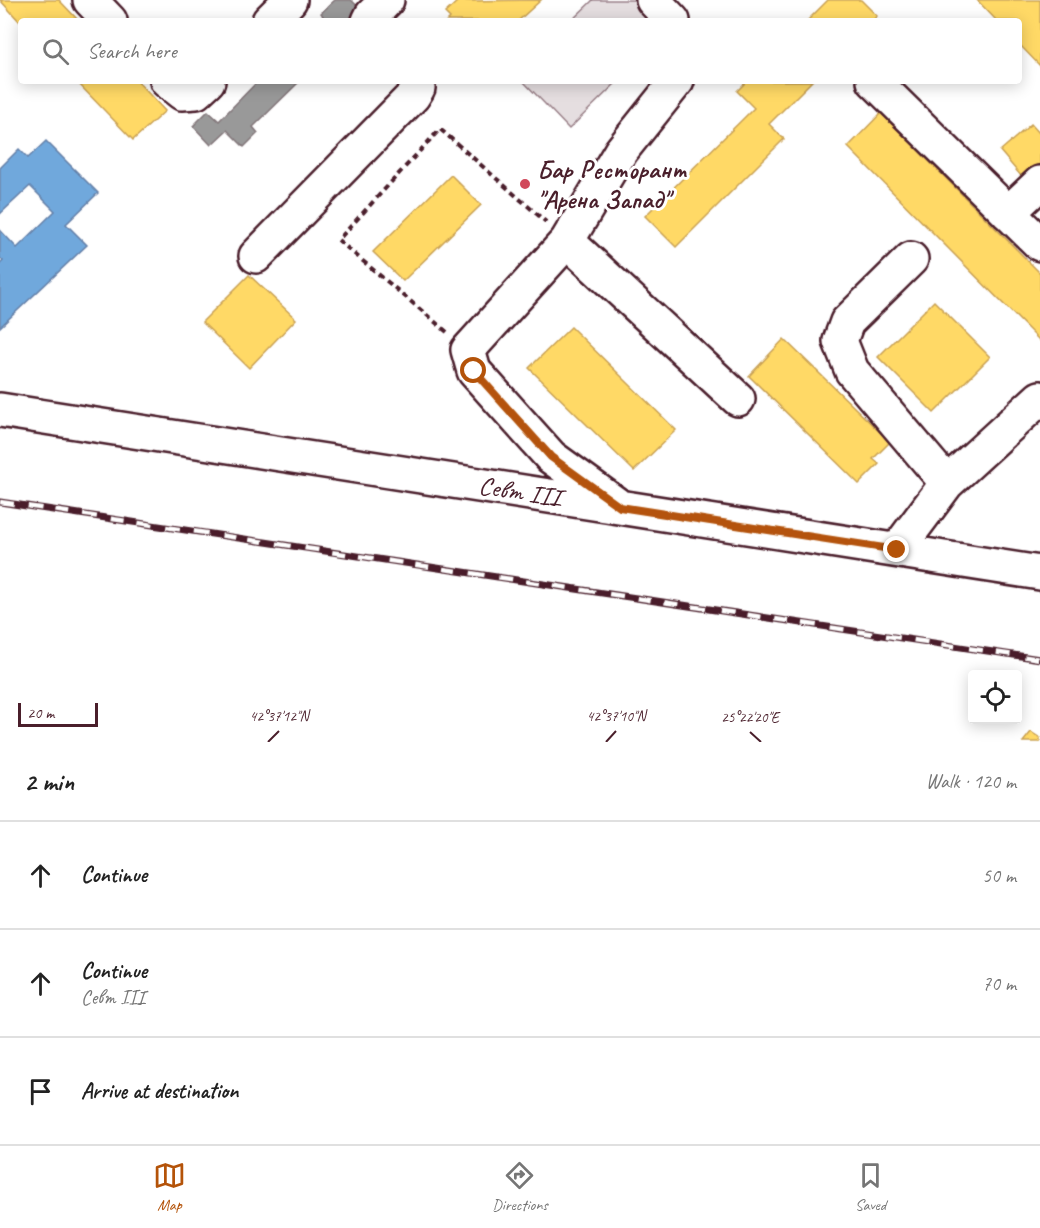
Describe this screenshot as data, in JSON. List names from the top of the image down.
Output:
{
  "streets": {
    "street": ["Севт III"]
  },
  "places": ["Бар Ресторант \"Арена Запад\""],
  "scale_bar": "20 m",
  "page": {
    "search": "Search here",
    "scale": "20 m",
    "heading": ["2 min", "Walk · 120 m"],
    "list": [
      ["Continue", "50 m"],
      ["Continue", "Севт III", "70 m"],
      "Arrive at destination"
    ],
    "nav": ["Map", "Directions", "Saved"]
  },
  "coordinates": ["42°37'12\"N", "42°37'10\"N", "25°22'20\"E"]
}
